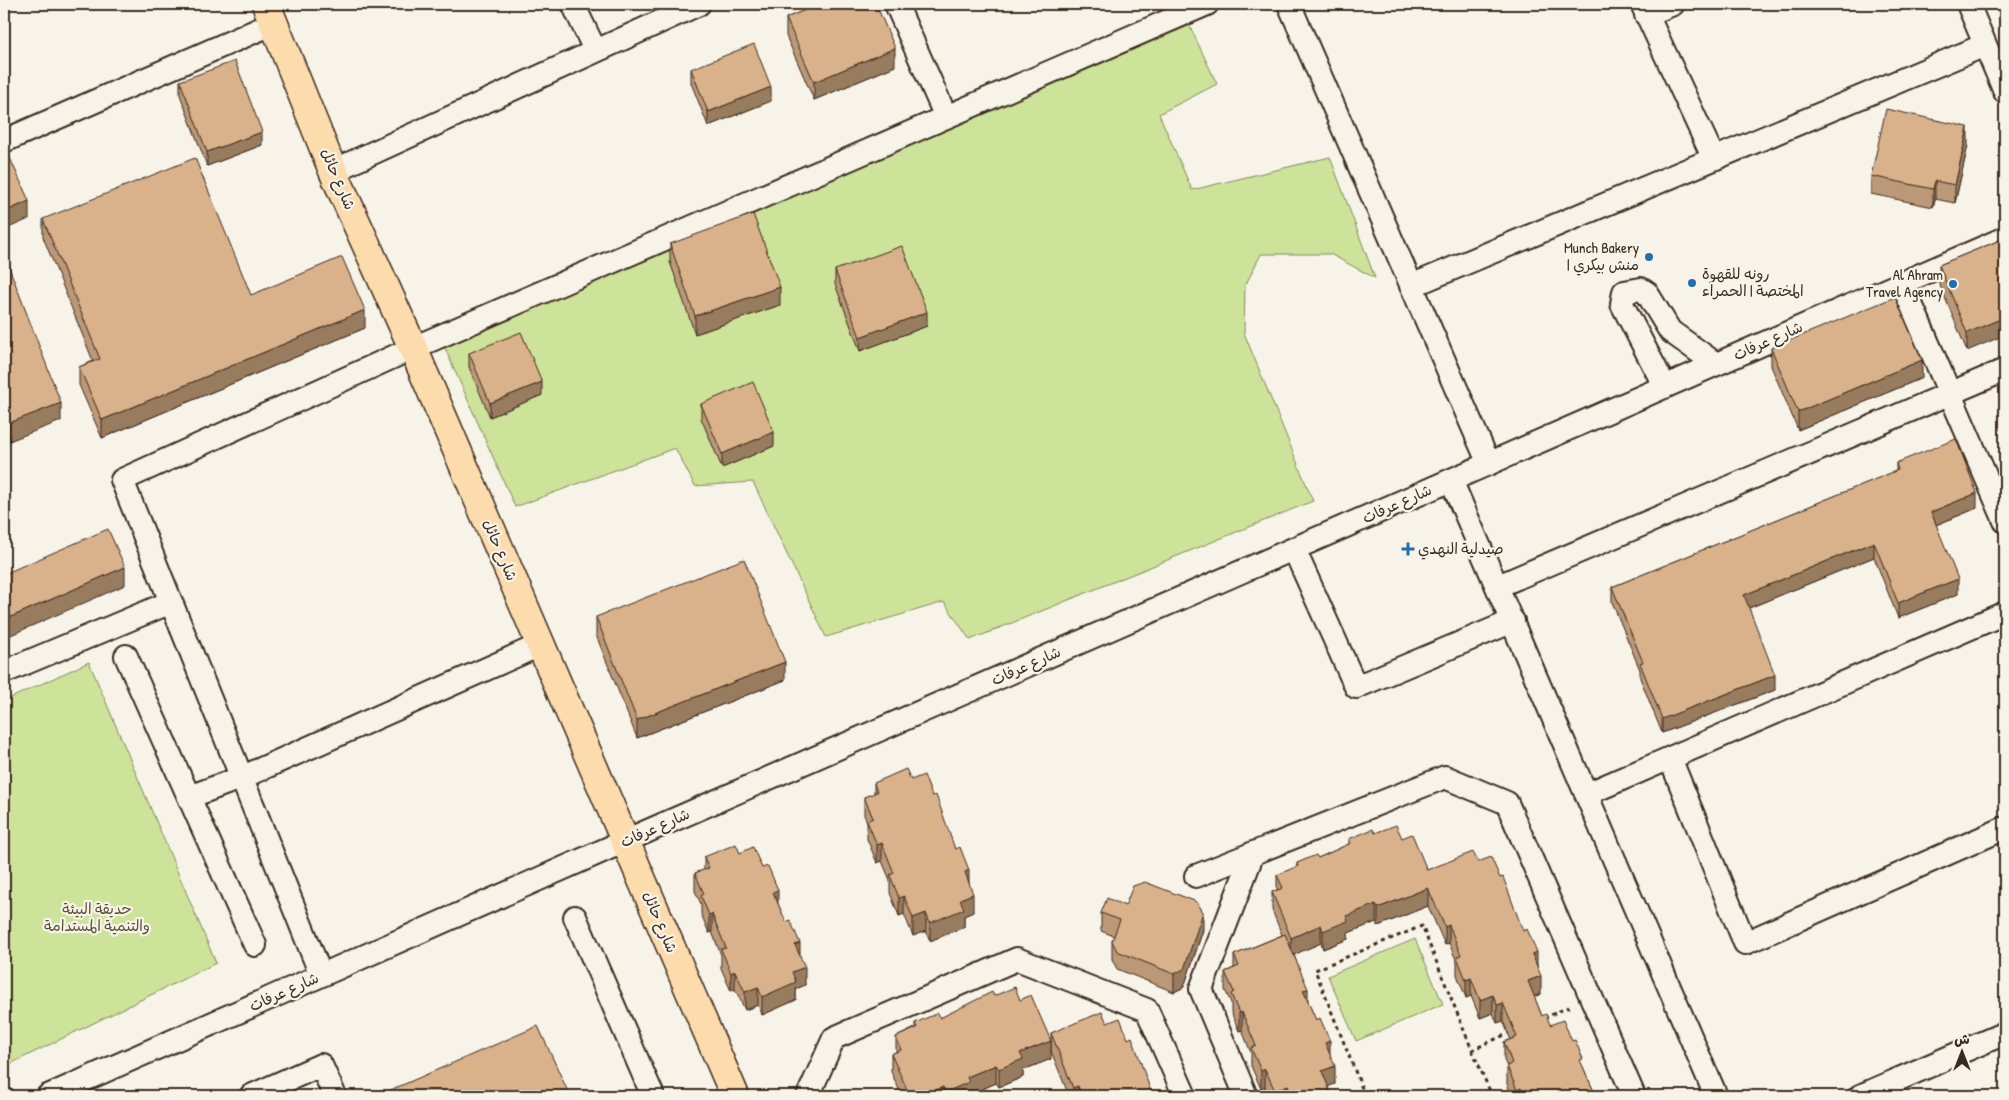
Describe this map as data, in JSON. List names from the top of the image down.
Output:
{
  "streets": {
    "main road": ["شارع حائل"],
    "street": ["شارع عرفات"]
  },
  "crossings": [
    ["شارع حائل", "شارع عرفات"]
  ],
  "parks": ["حديقة البيئة والتنمية المستدامة"],
  "places": {
    "other": ["Munch Bakery | منش بيكري", "رونه للقهوة المختصة | الحمراء", "Al Ahram Travel Agency"],
    "health": ["صيدلية النهدي"]
  },
  "north": "top"
}
